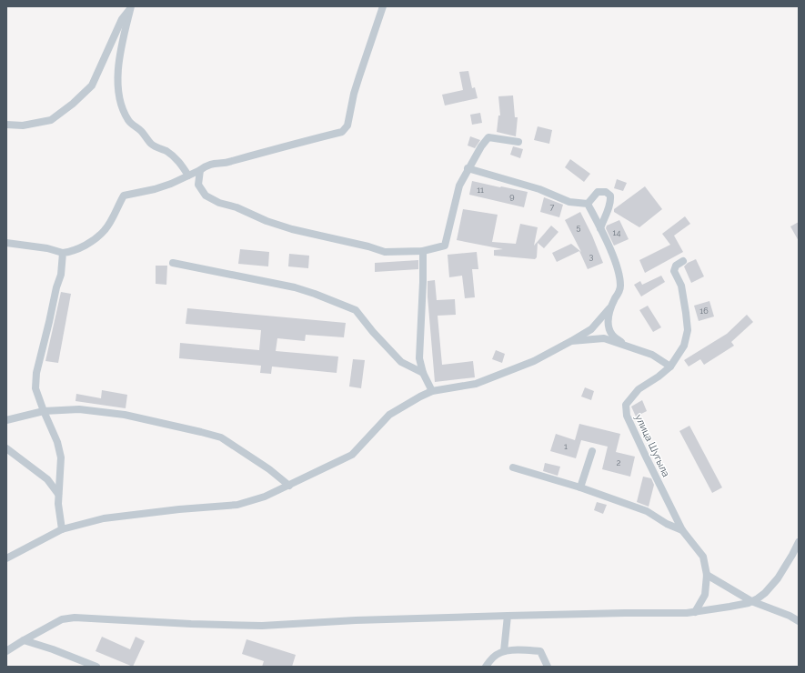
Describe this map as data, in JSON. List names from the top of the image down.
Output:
{
  "streets": {
    "street": ["улица Шугыла"]
  },
  "house_numbers": [
    "11",
    "9",
    "7",
    "5",
    "14",
    "3",
    "16",
    "1",
    "2"
  ]
}
